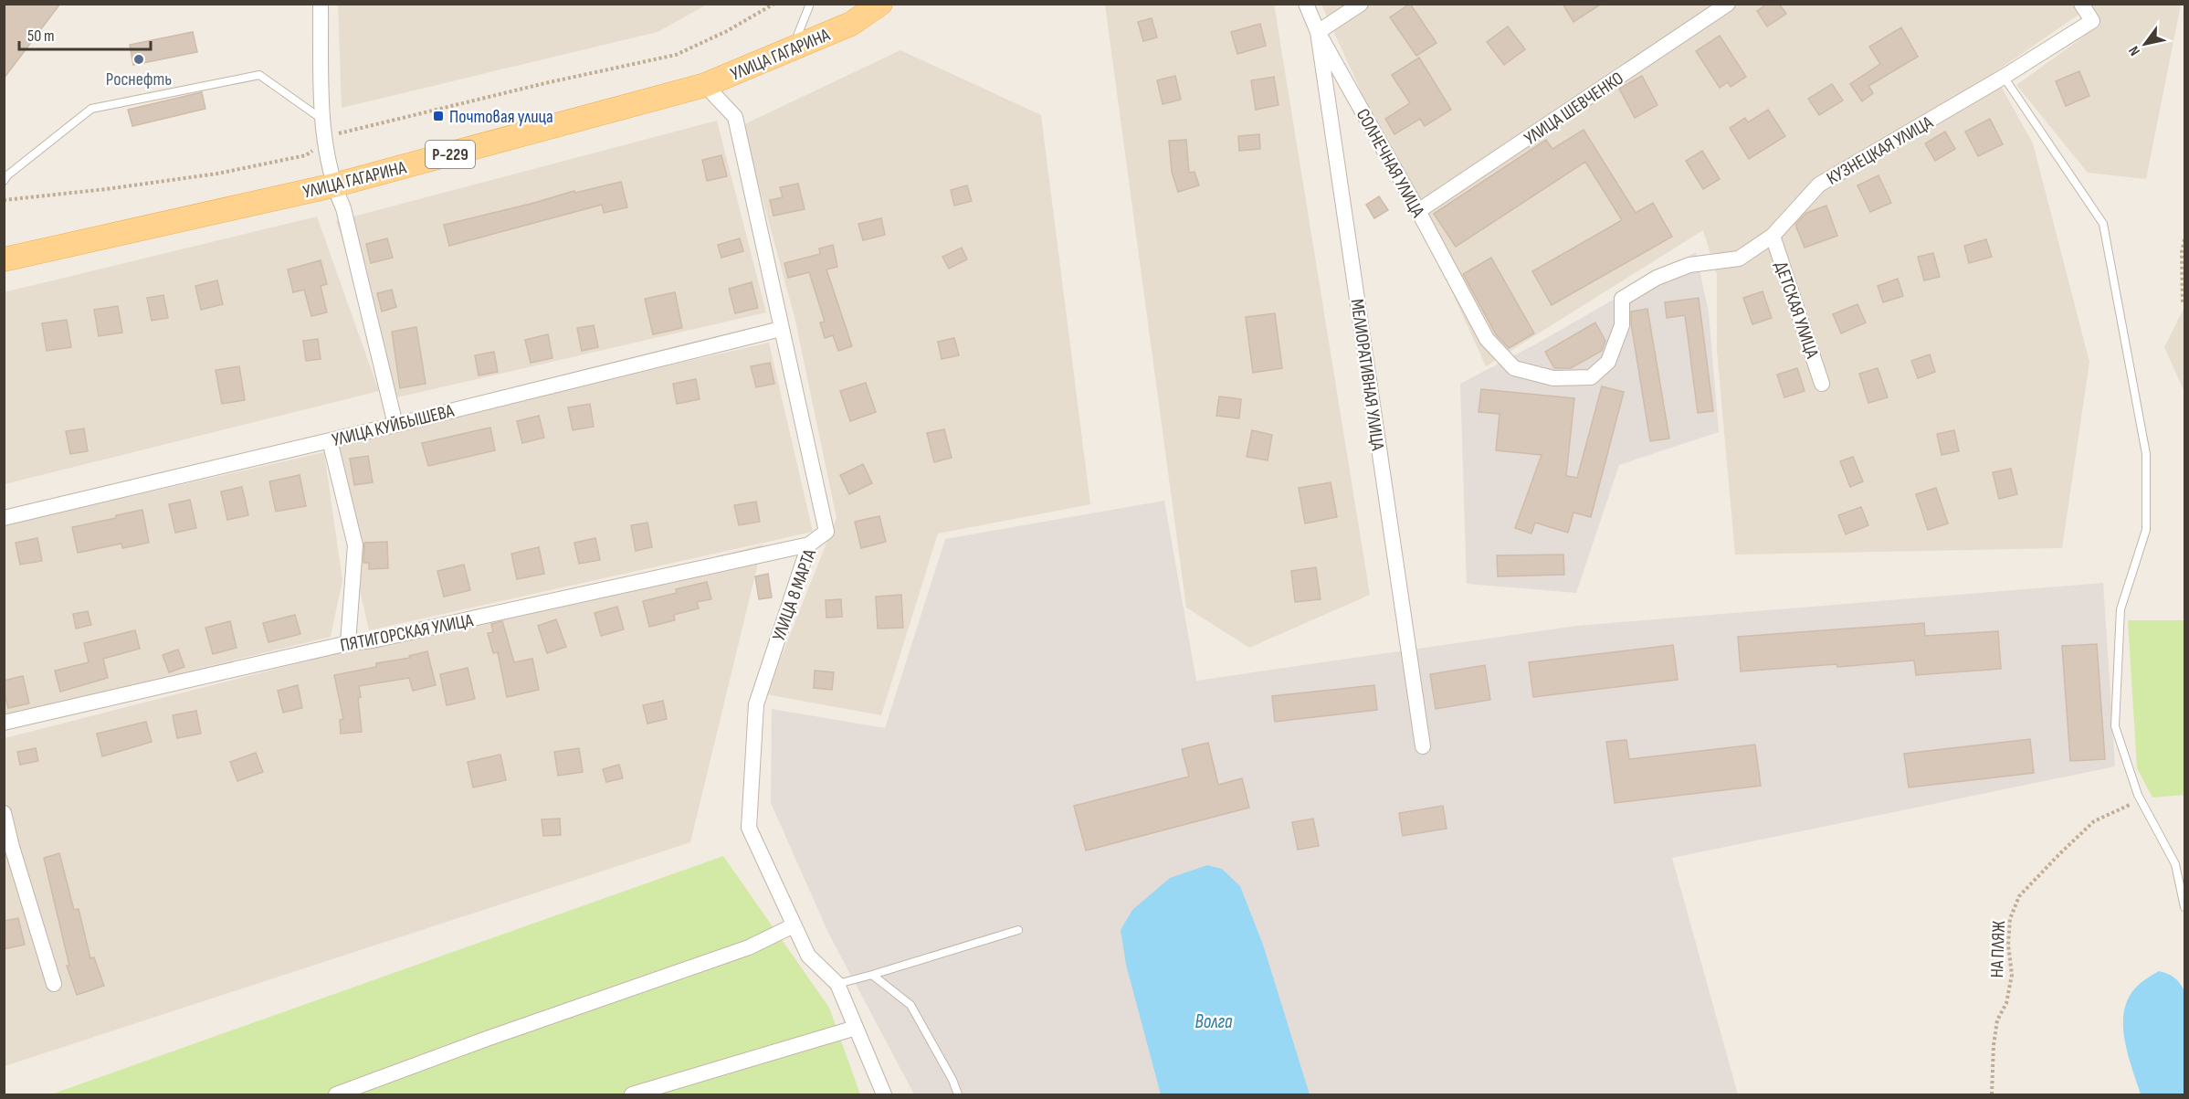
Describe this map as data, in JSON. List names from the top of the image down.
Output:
{
  "streets": {
    "main road": ["УЛИЦА ГАГАРИНА", "Р-229"],
    "street": [
      "УЛИЦА ШЕВЧЕНКО",
      "КУЗНЕЦКАЯ УЛИЦА",
      "СОЛНЕЧНАЯ УЛИЦА",
      "ДЕТСКАЯ УЛИЦА",
      "МЕЛИОРАТИВНАЯ УЛИЦА",
      "УЛИЦА КУЙБЫШЕВА",
      "УЛИЦА 8 МАРТА",
      "ПЯТИГОРСКАЯ УЛИЦА"
    ],
    "path": ["НА ПЛЯЖ"]
  },
  "crossings": [
    ["УЛИЦА ГАГАРИНА", "УЛИЦА 8 МАРТА"],
    ["УЛИЦА ШЕВЧЕНКО", "СОЛНЕЧНАЯ УЛИЦА"],
    ["КУЗНЕЦКАЯ УЛИЦА", "СОЛНЕЧНАЯ УЛИЦА"],
    ["КУЗНЕЦКАЯ УЛИЦА", "ДЕТСКАЯ УЛИЦА"],
    ["СОЛНЕЧНАЯ УЛИЦА", "МЕЛИОРАТИВНАЯ УЛИЦА"],
    ["УЛИЦА КУЙБЫШЕВА", "УЛИЦА 8 МАРТА"],
    ["УЛИЦА 8 МАРТА", "ПЯТИГОРСКАЯ УЛИЦА"]
  ],
  "water": ["Волга"],
  "places": {
    "other": ["Роснефть"],
    "transit": ["Почтовая улица"]
  },
  "scale_bar": "50 m",
  "north": "bottom left"
}
